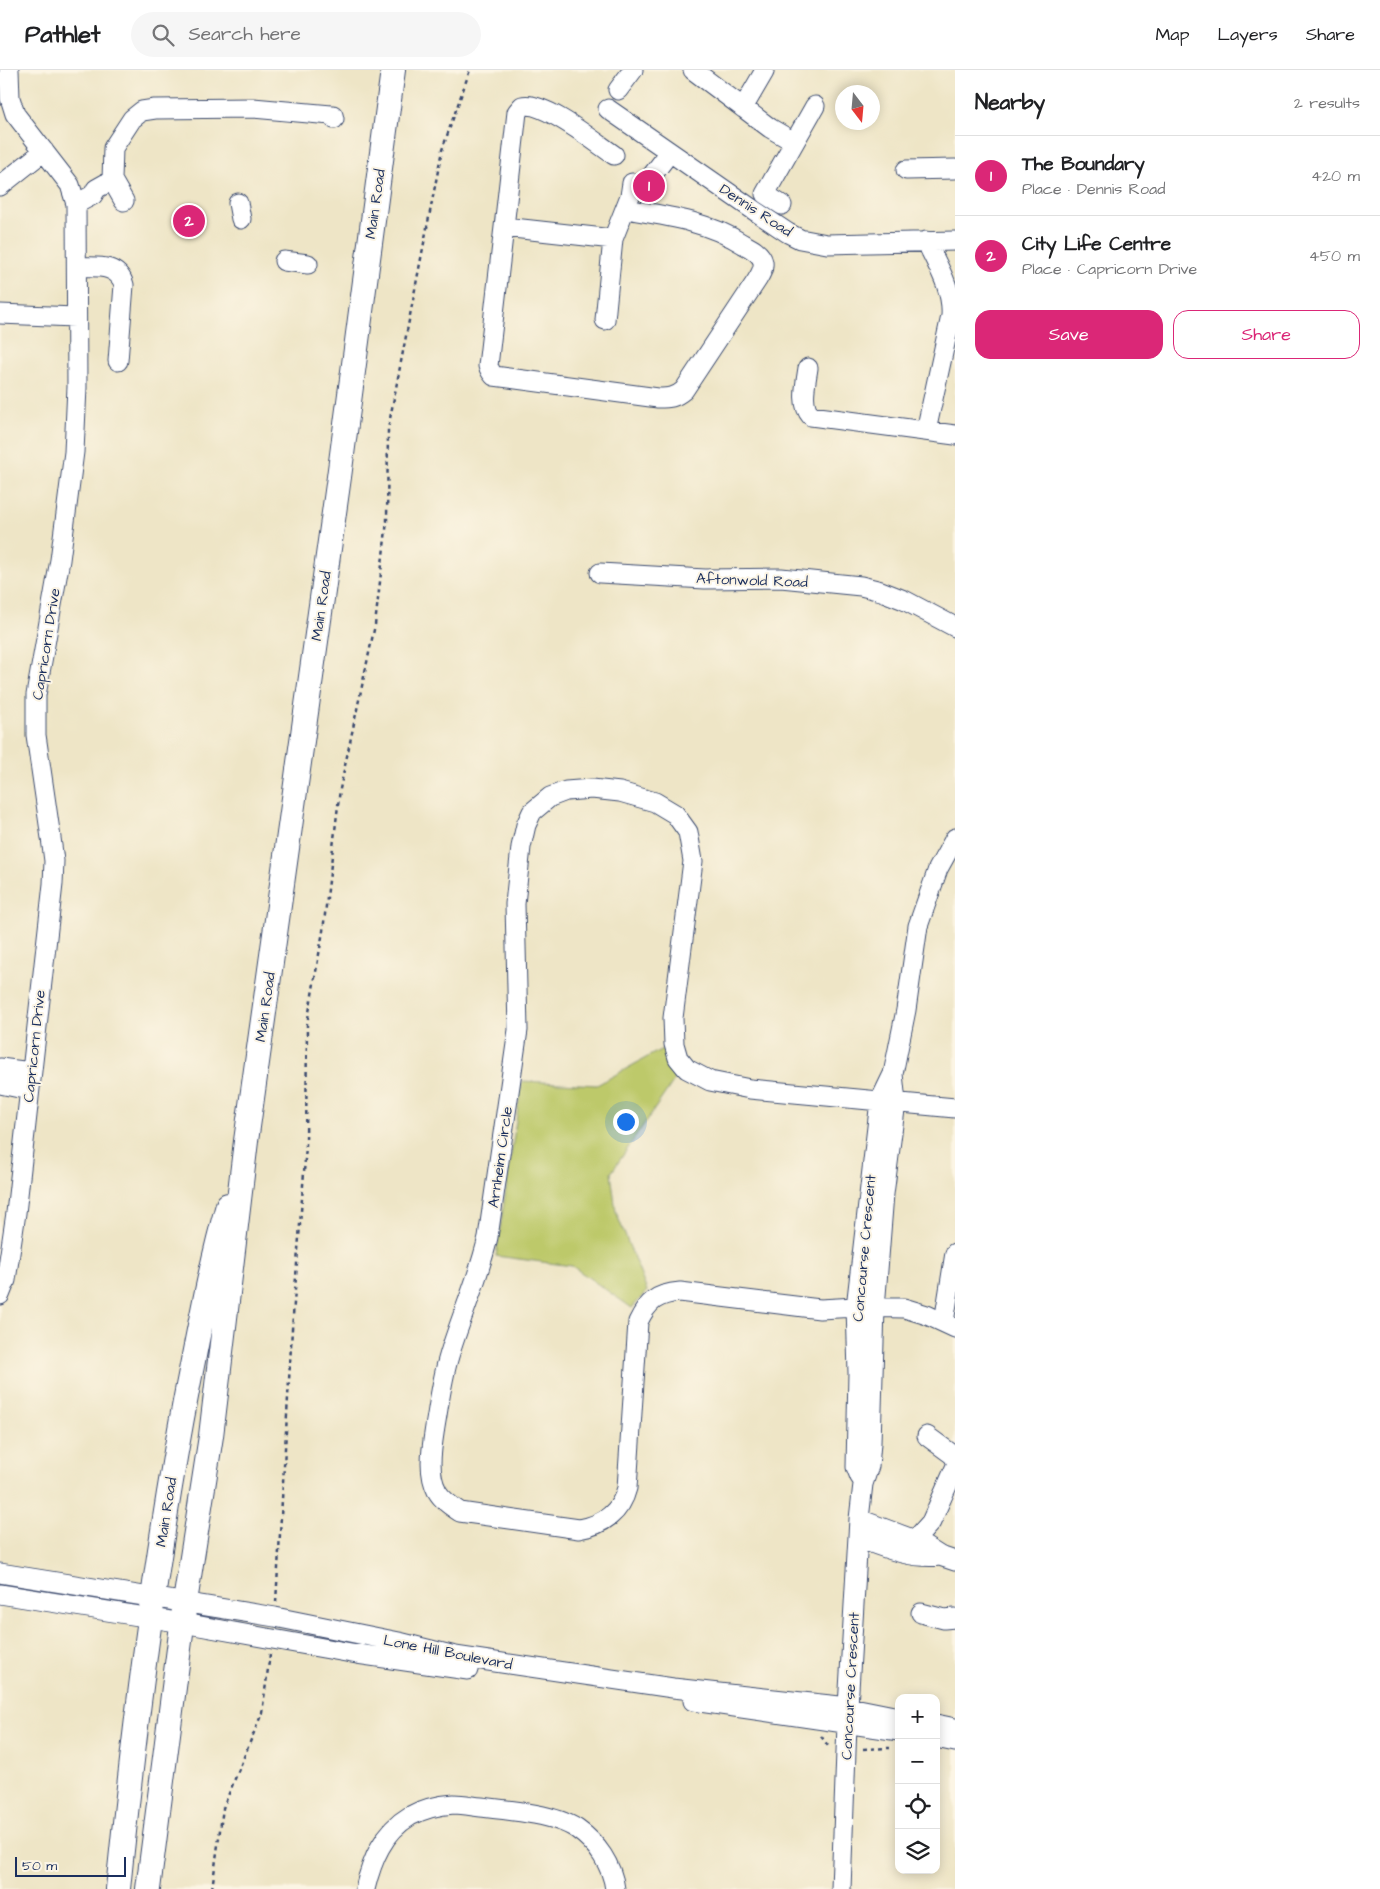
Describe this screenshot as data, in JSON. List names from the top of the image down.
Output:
{
  "streets": {
    "main road": ["Main Road"],
    "street": [
      "Dennis Road",
      "Aftonwold Road",
      "Capricorn Drive",
      "Arnheim Circle",
      "Concourse Crescent",
      "Lone Hill Boulevard"
    ]
  },
  "crossings": [
    ["Main Road", "Lone Hill Boulevard"],
    ["Arnheim Circle", "Concourse Crescent"],
    ["Concourse Crescent", "Lone Hill Boulevard"]
  ],
  "scale_bar": "50 m",
  "north": "bottom",
  "page": {
    "header": "Pathlet",
    "search": "Search here",
    "nav": ["Map", "Layers", "Share"],
    "heading": ["Nearby", "2 results"],
    "list": [
      {
        "mark": "1",
        "name": "The Boundary",
        "note": "Place · Dennis Road",
        "value": "420 m"
      },
      {
        "mark": "2",
        "name": "City Life Centre",
        "note": "Place · Capricorn Drive",
        "value": "450 m"
      }
    ],
    "pins": ["1", "2"],
    "buttons": ["Save", "Share"],
    "map_buttons": ["+", "−"],
    "scale": "50 m"
  }
}
